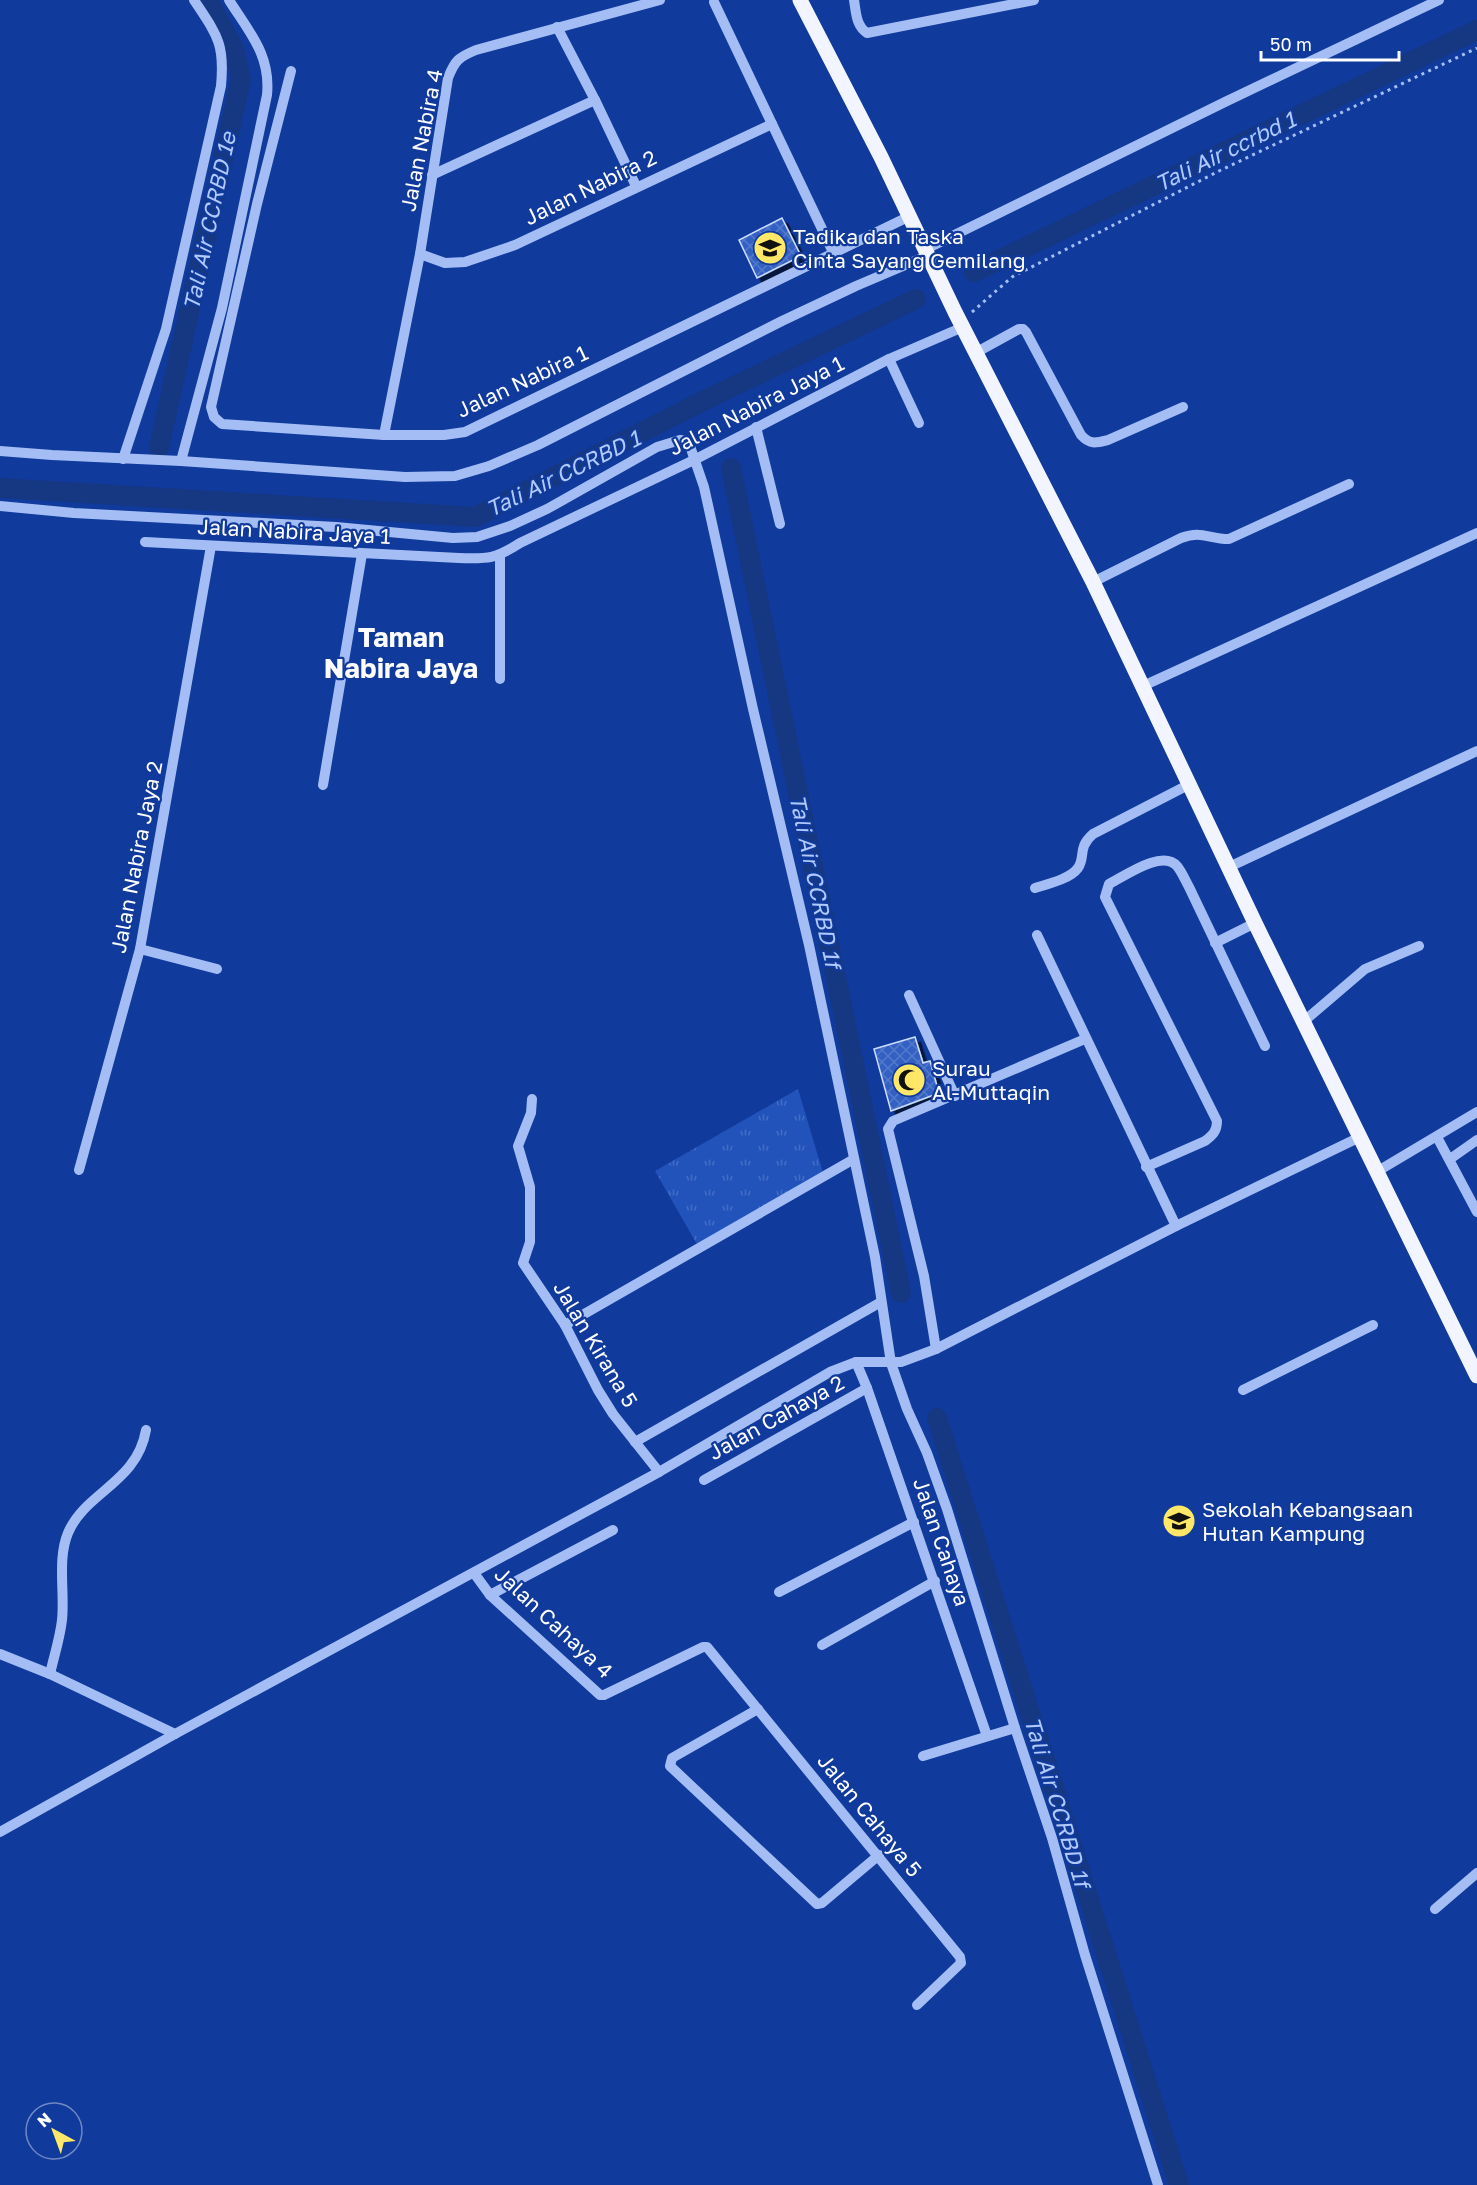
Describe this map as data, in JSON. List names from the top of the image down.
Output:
{
  "streets": {
    "street": [
      "Jalan Nabira 4",
      "Jalan Nabira 2",
      "Jalan Nabira 1",
      "Jalan Nabira Jaya 1",
      "Jalan Nabira Jaya 2",
      "Jalan Kirana 5",
      "Jalan Cahaya 2",
      "Jalan Cahaya",
      "Jalan Cahaya 4",
      "Jalan Cahaya 5"
    ]
  },
  "crossings": [
    ["Jalan Nabira 4", "Jalan Nabira 2"],
    ["Jalan Nabira 4", "Jalan Nabira 1"],
    ["Jalan Nabira Jaya 1", "Jalan Nabira Jaya 2"],
    ["Jalan Cahaya 2", "Jalan Cahaya"],
    ["Jalan Cahaya 4", "Jalan Cahaya 5"]
  ],
  "districts": ["Taman Nabira Jaya"],
  "water": [
    "Tali Air ccrbd 1",
    "Tali Air CCRBD 1e",
    "Tali Air CCRBD 1",
    "Tali Air CCRBD 1f"
  ],
  "places": {
    "school or university": ["Tadika dan Taska Cinta Sayang Gemilang", "Sekolah Kebangsaan Hutan Kampung"],
    "mosque": ["Surau Al-Muttaqin"]
  },
  "scale_bar": "50 m",
  "north": "top left"
}
